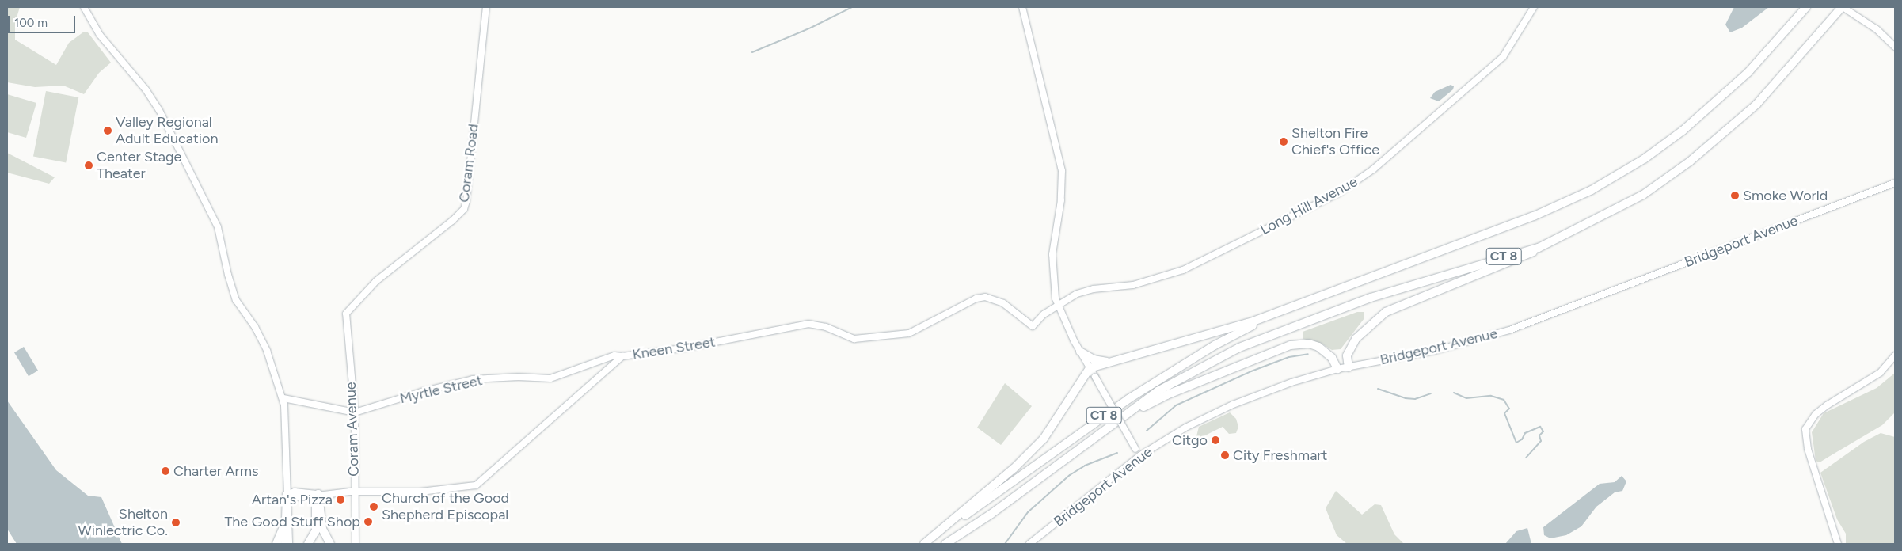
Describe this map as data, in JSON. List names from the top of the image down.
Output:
{
  "streets": {
    "highway": ["CT 8"],
    "street": [
      "Coram Road",
      "Long Hill Avenue",
      "Bridgeport Avenue",
      "Kneen Street",
      "Myrtle Street",
      "Coram Avenue"
    ]
  },
  "crossings": [
    ["Coram Road", "Coram Avenue"],
    ["Long Hill Avenue", "Kneen Street"],
    ["Kneen Street", "Myrtle Street"],
    ["Kneen Street", "Coram Avenue"],
    ["Myrtle Street", "Coram Avenue"]
  ],
  "places": [
    "Valley Regional Adult Education",
    "Shelton Fire Chief's Office",
    "Center Stage Theater",
    "Smoke World",
    "Citgo",
    "City Freshmart",
    "Charter Arms",
    "Artan's Pizza",
    "Church of the Good Shepherd Episcopal",
    "The Good Stuff Shop",
    "Shelton Winlectric Co."
  ],
  "scale_bar": "100 m"
}
